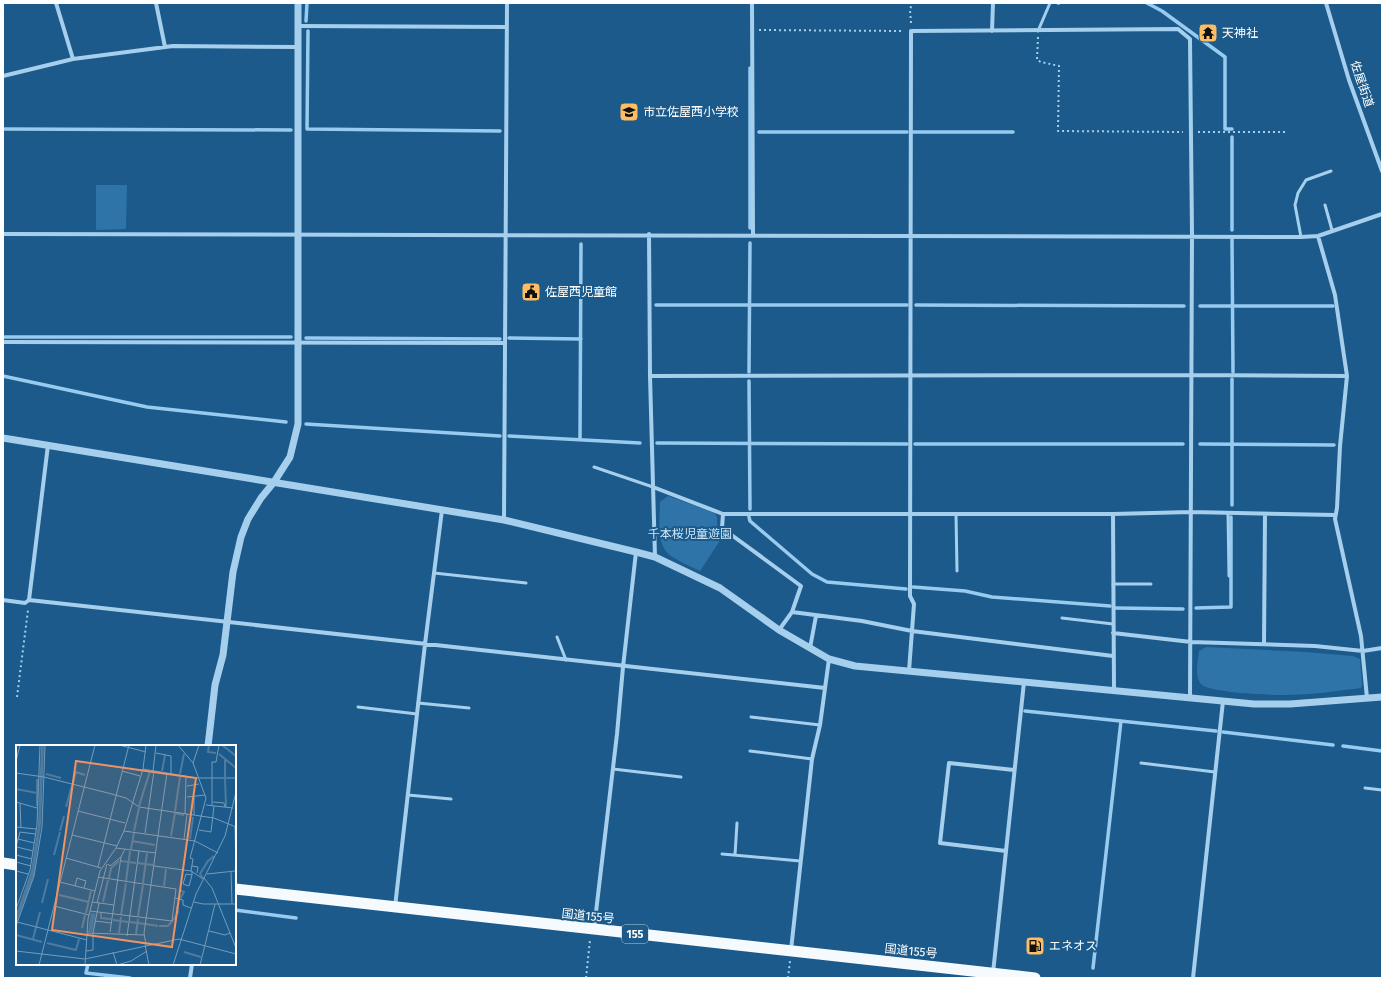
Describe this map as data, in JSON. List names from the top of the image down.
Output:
{
  "streets": {
    "highway": ["国道155号", "155"],
    "street": ["佐屋街道"]
  },
  "parks": ["千本桜児童遊園"],
  "places": {
    "temple": ["天神社"],
    "school or university": ["市立佐屋西小学校"],
    "public building": ["佐屋西児童館"],
    "fuel station": ["エネオス"]
  }
}
